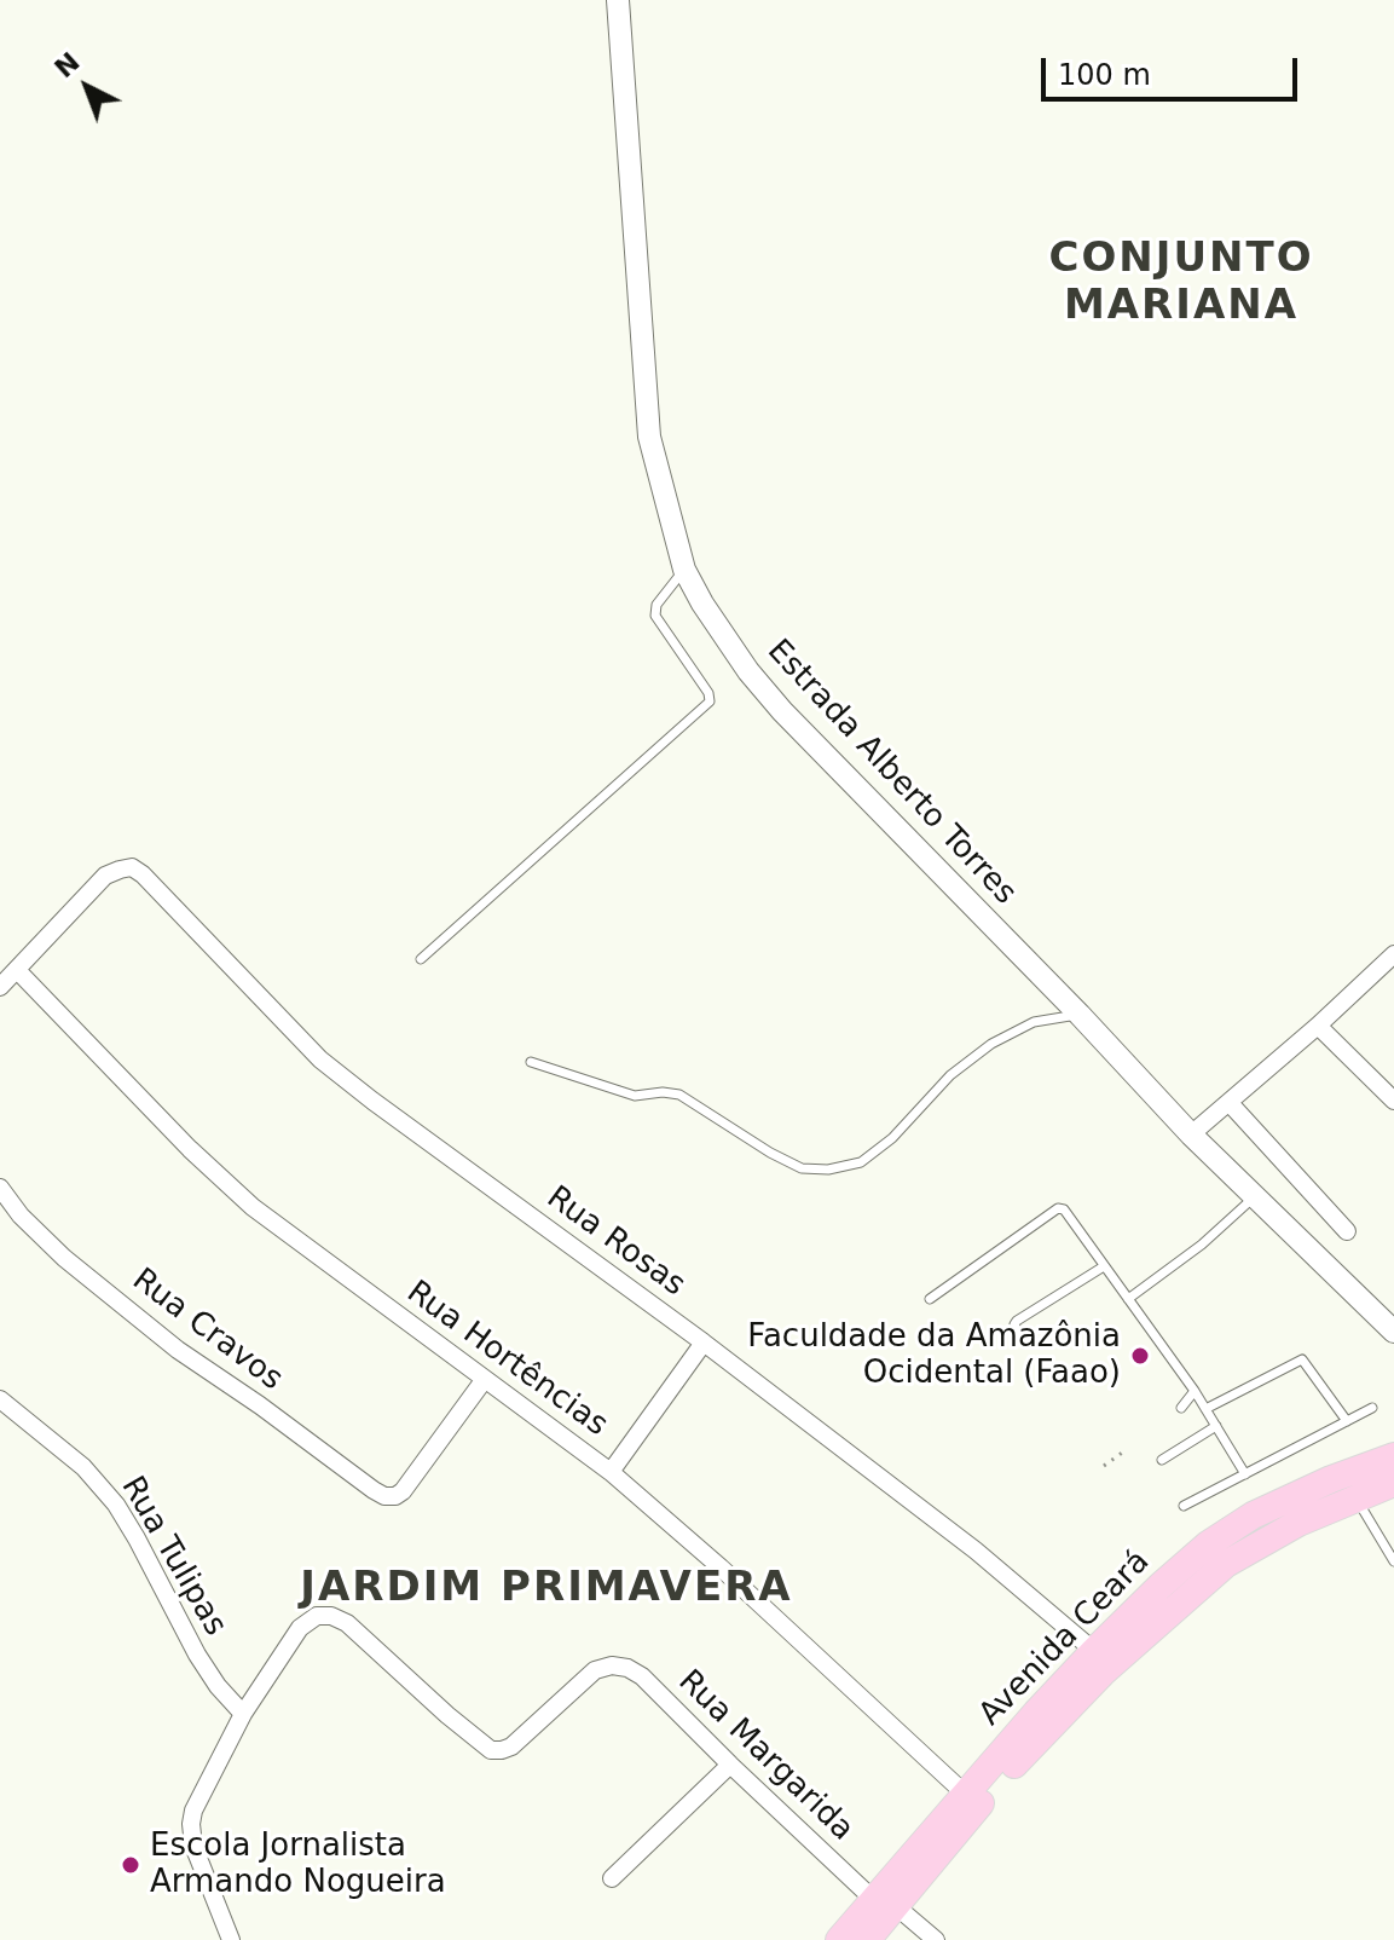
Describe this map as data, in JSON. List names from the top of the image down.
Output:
{
  "streets": {
    "main road": ["Avenida Ceará"],
    "street": [
      "Estrada Alberto Torres",
      "Rua Rosas",
      "Rua Cravos",
      "Rua Hortências",
      "Rua Tulipas",
      "Rua Margarida"
    ]
  },
  "crossings": [
    ["Rua Rosas", "Rua Hortências"],
    ["Rua Rosas", "Avenida Ceará"],
    ["Rua Cravos", "Rua Hortências"],
    ["Rua Hortências", "Avenida Ceará"],
    ["Rua Tulipas", "Rua Margarida"],
    ["Avenida Ceará", "Rua Margarida"]
  ],
  "districts": ["CONJUNTO MARIANA", "JARDIM PRIMAVERA"],
  "places": ["Faculdade da Amazônia Ocidental (Faao)", "Escola Jornalista Armando Nogueira"],
  "scale_bar": "100 m",
  "north": "top left"
}
